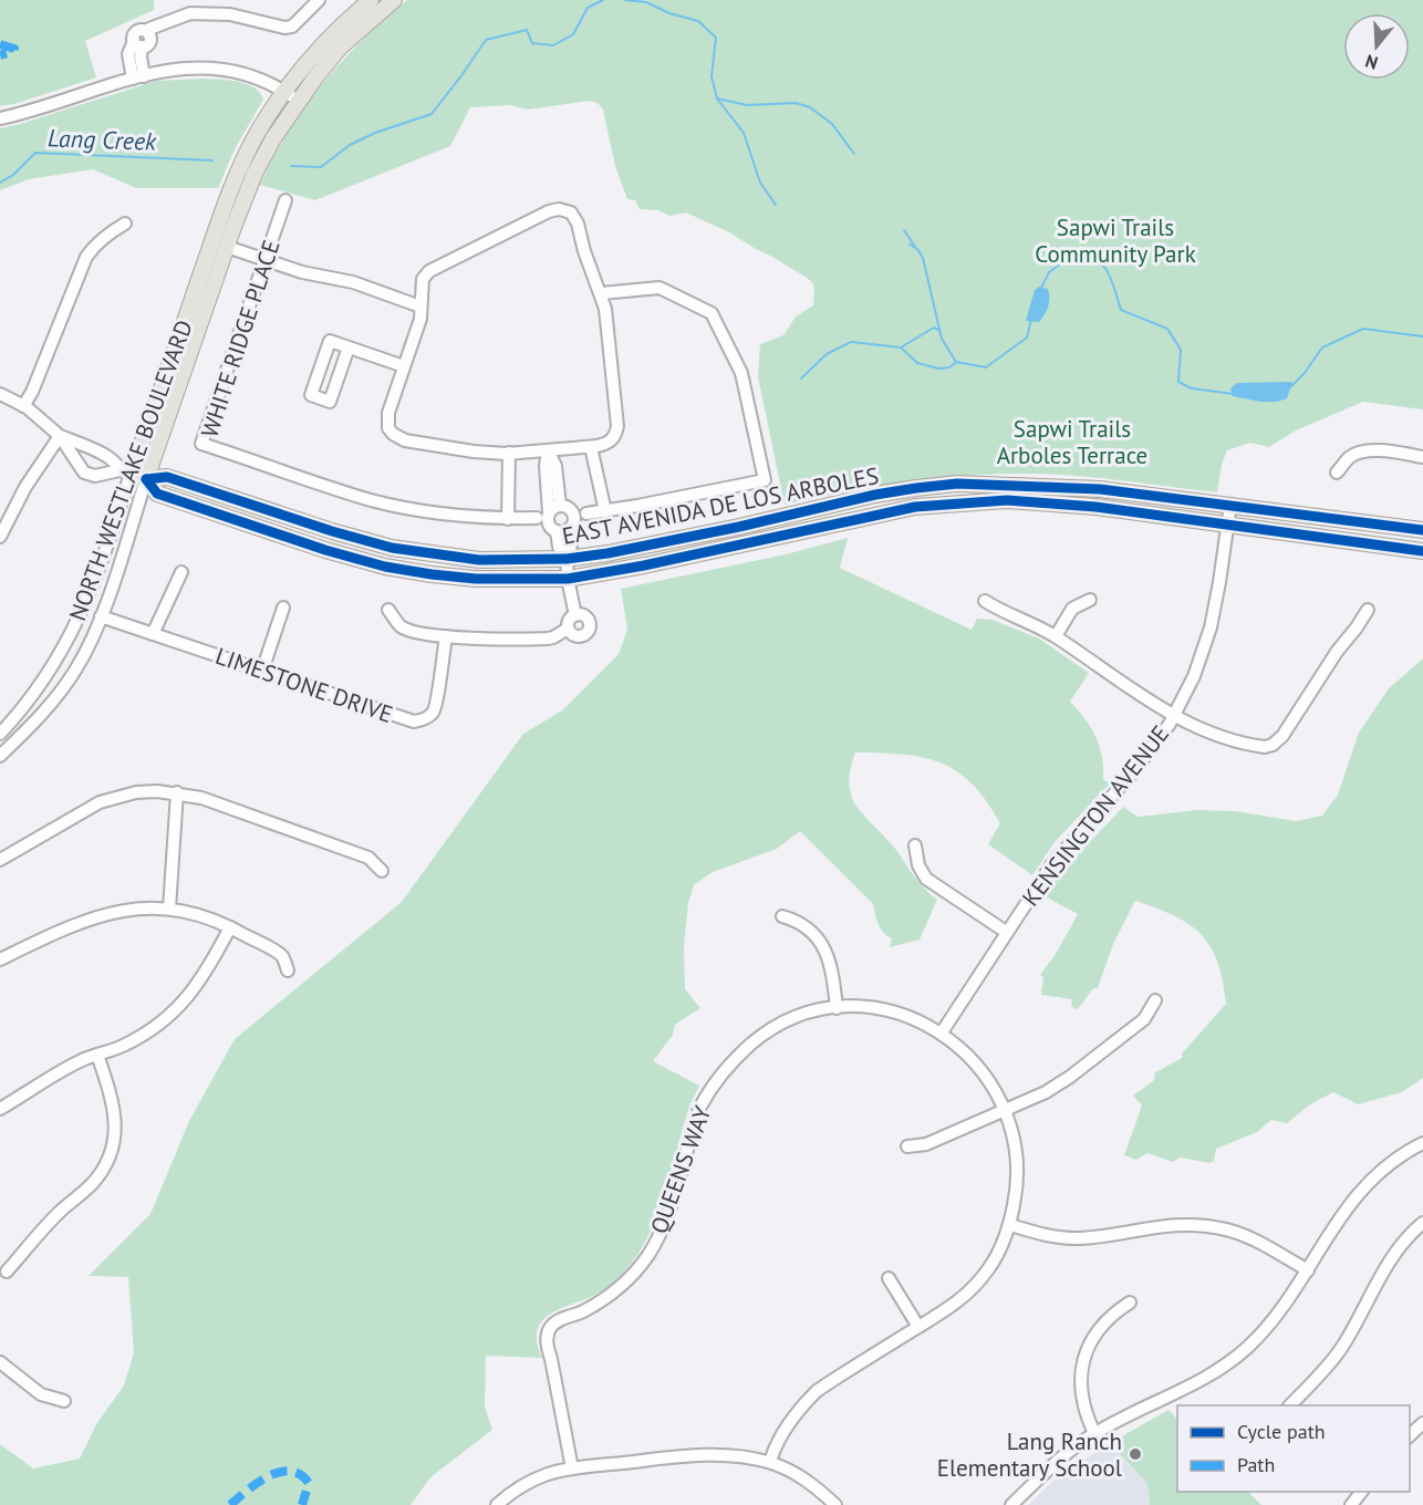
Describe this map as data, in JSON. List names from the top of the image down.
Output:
{
  "streets": {
    "main road": ["NORTH WESTLAKE BOULEVARD", "EAST AVENIDA DE LOS ARBOLES"],
    "street": [
      "WHITE RIDGE PLACE",
      "LIMESTONE DRIVE",
      "KENSINGTON AVENUE",
      "QUEENS WAY"
    ]
  },
  "crossings": [
    ["NORTH WESTLAKE BOULEVARD", "EAST AVENIDA DE LOS ARBOLES"],
    ["NORTH WESTLAKE BOULEVARD", "LIMESTONE DRIVE"],
    ["EAST AVENIDA DE LOS ARBOLES", "KENSINGTON AVENUE"],
    ["KENSINGTON AVENUE", "QUEENS WAY"]
  ],
  "water": ["Lang Creek"],
  "parks": ["Sapwi Trails Community Park", "Sapwi Trails Arboles Terrace"],
  "places": ["Lang Ranch Elementary School"],
  "legend": ["Cycle path", "Path"],
  "north": "bottom"
}
